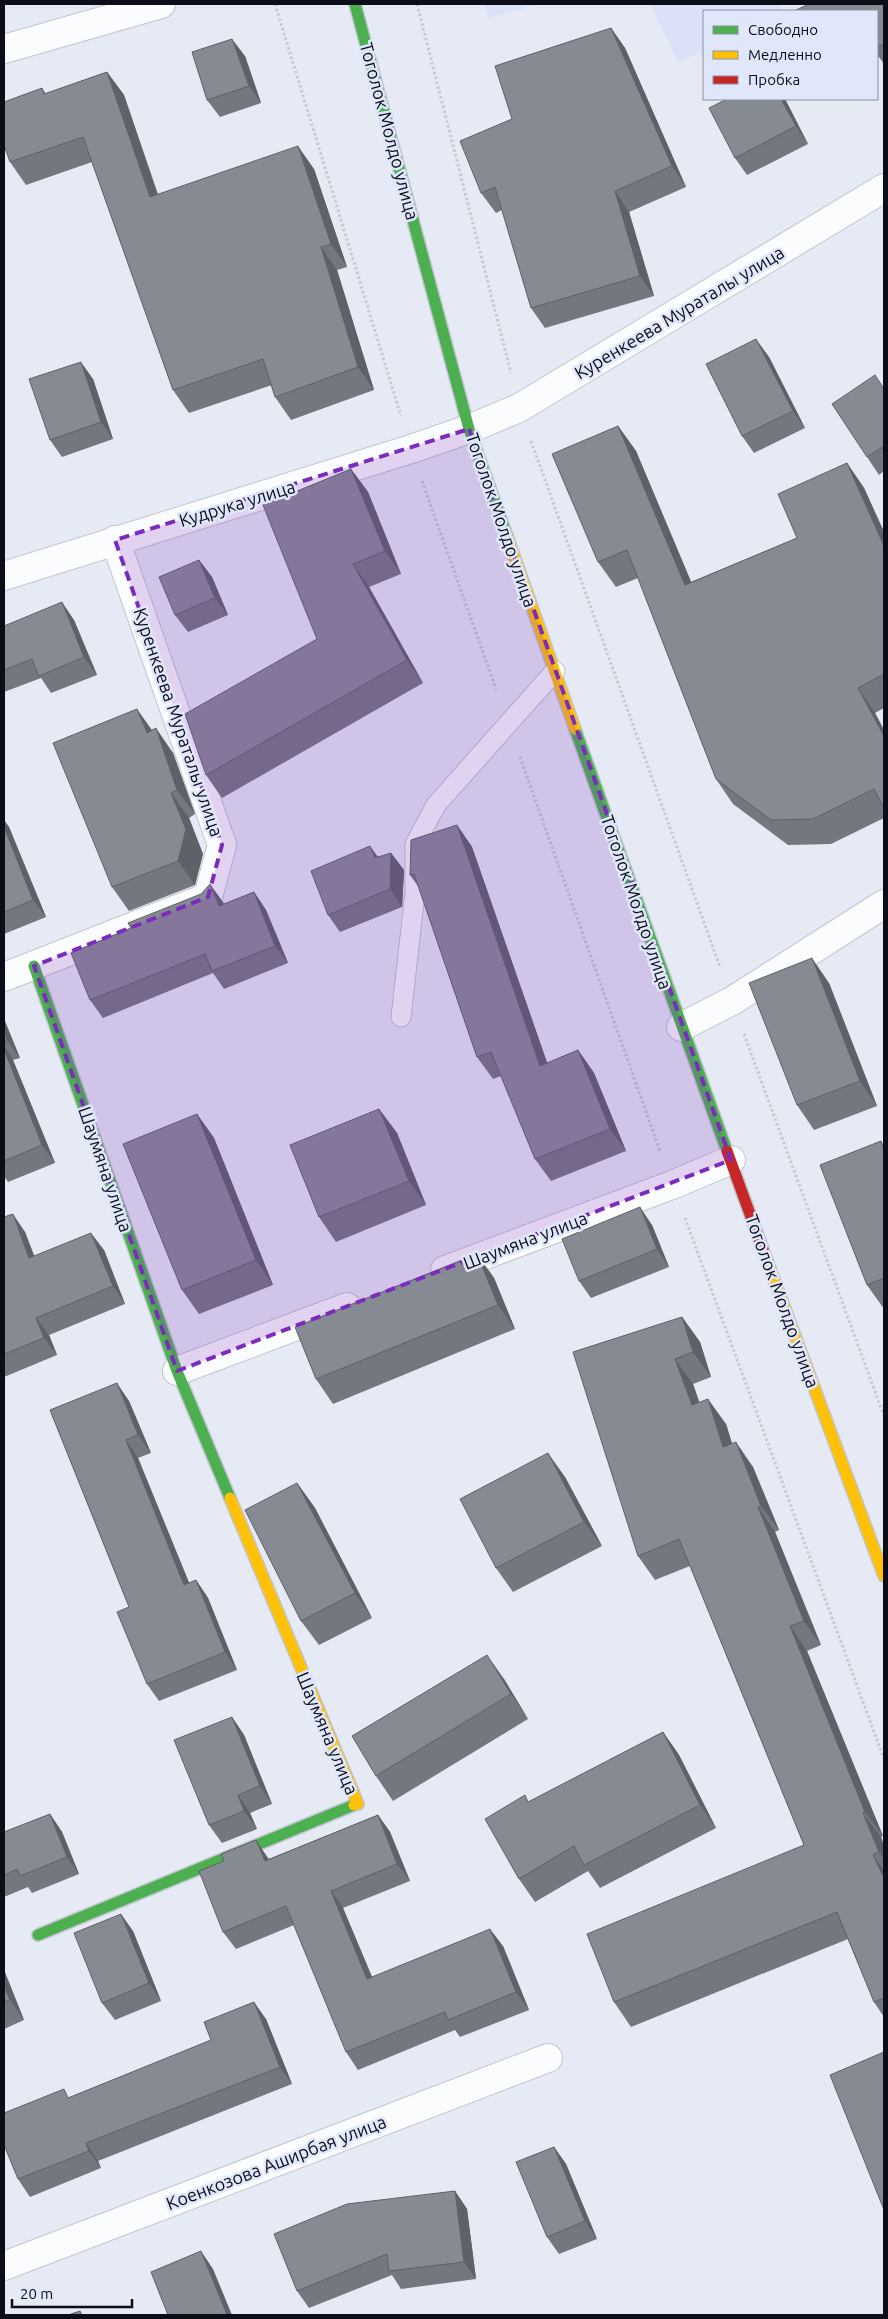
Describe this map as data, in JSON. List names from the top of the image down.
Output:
{
  "streets": {
    "main road": ["Тоголок Молдо улица", "Шаумяна улица"],
    "street": ["Куренкеева Мураталы улица", "Кудрука улица", "Коенкозова Аширбая улица"]
  },
  "crossings": [
    ["Тоголок Молдо улица", "Куренкеева Мураталы улица"],
    ["Тоголок Молдо улица", "Кудрука улица"],
    ["Тоголок Молдо улица", "Шаумяна улица"],
    ["Куренкеева Мураталы улица", "Кудрука улица"],
    ["Куренкеева Мураталы улица", "Шаумяна улица"]
  ],
  "legend": ["Свободно", "Медленно", "Пробка"],
  "scale_bar": "20 m"
}
